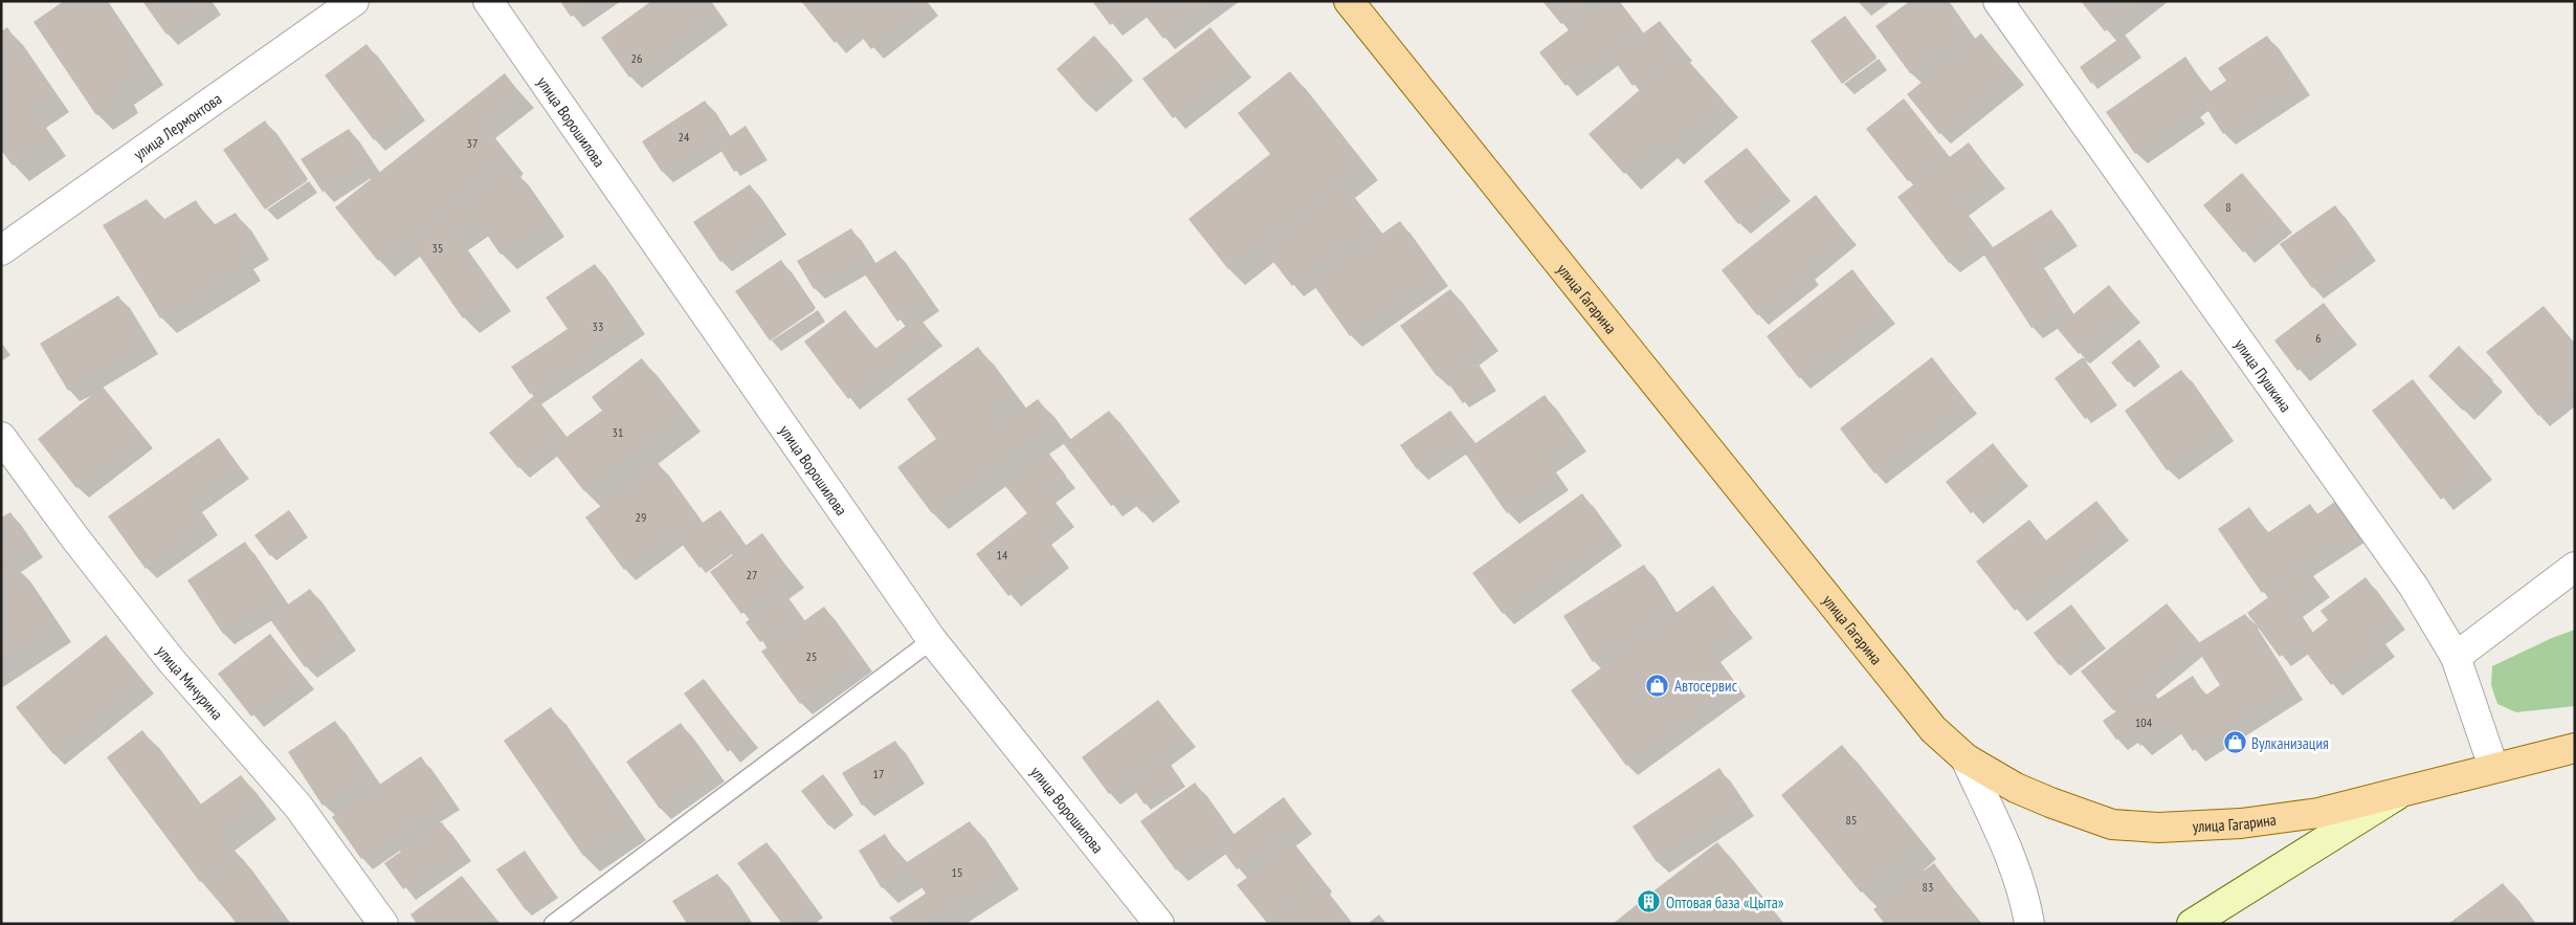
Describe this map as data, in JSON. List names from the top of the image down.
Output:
{
  "streets": {
    "main road": ["улица Гагарина"],
    "street": [
      "улица Ворошилова",
      "улица Лермонтова",
      "улица Пушкина",
      "улица Мичурина"
    ]
  },
  "crossings": [
    ["улица Гагарина", "улица Пушкина"]
  ],
  "places": {
    "shop": ["Автосервис", "Вулканизация"],
    "building": ["Оптовая база «Цыта»"]
  },
  "house_numbers": [
    "26",
    "24",
    "37",
    "8",
    "35",
    "33",
    "6",
    "31",
    "29",
    "14",
    "27",
    "25",
    "104",
    "17",
    "85",
    "15",
    "83"
  ]
}
